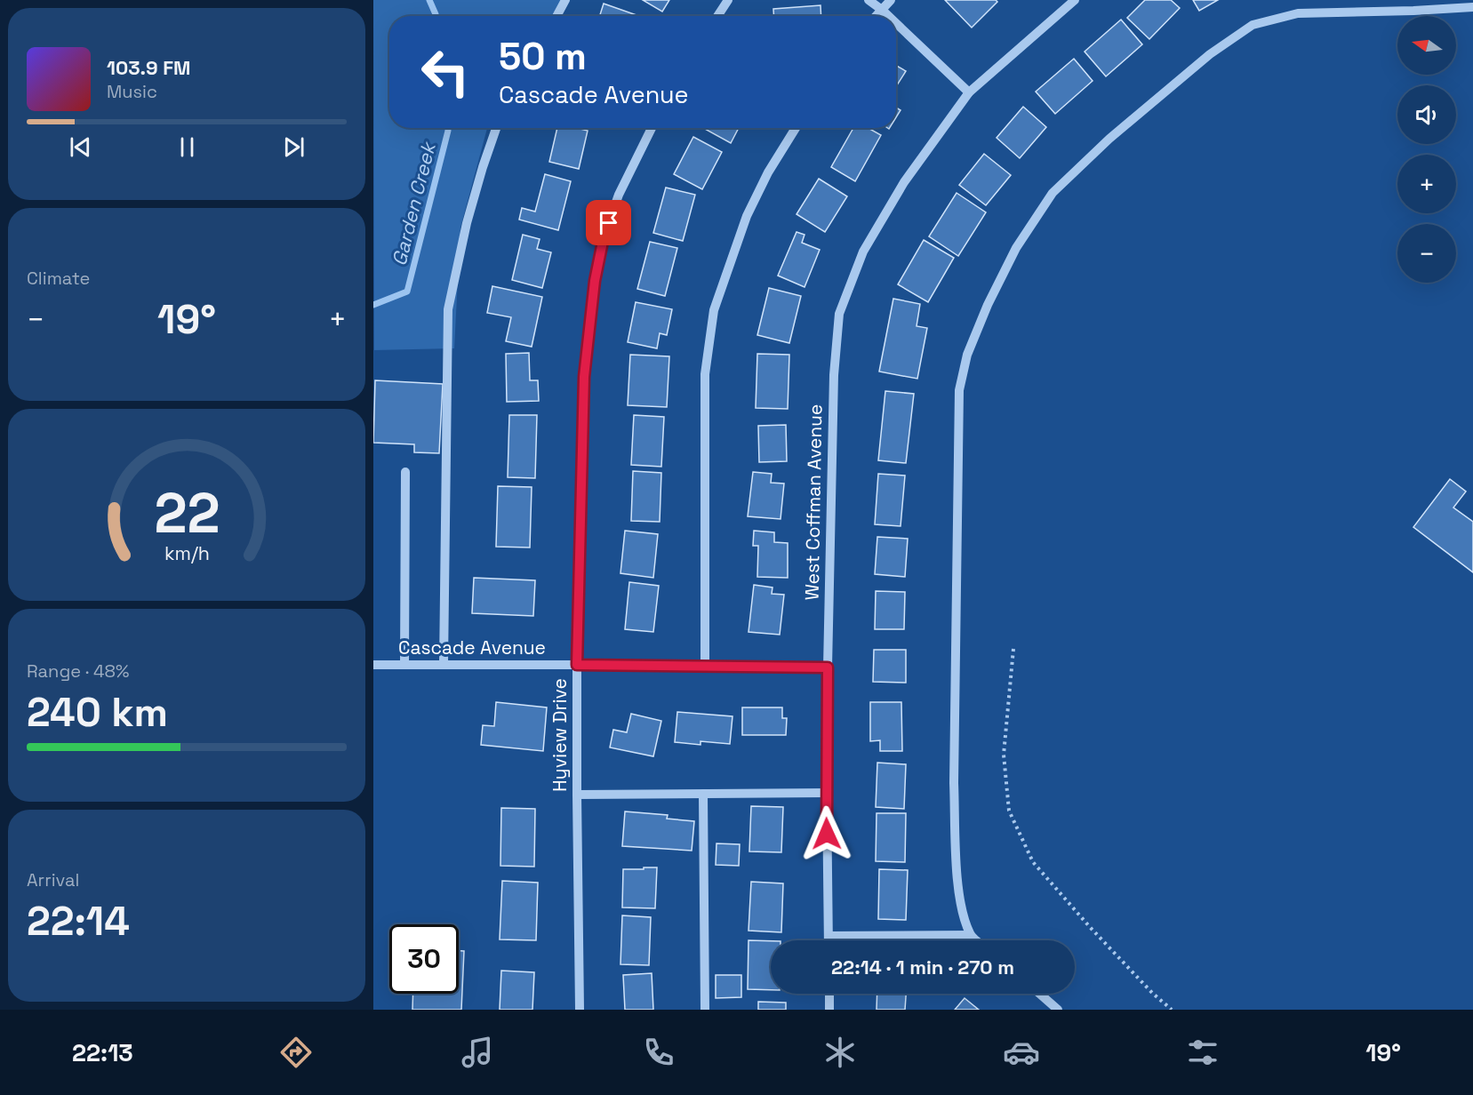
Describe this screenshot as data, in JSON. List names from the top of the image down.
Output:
{
  "streets": {
    "street": ["West Coffman Avenue", "Cascade Avenue", "Hyview Drive"]
  },
  "crossings": [
    ["West Coffman Avenue", "Cascade Avenue"],
    ["Cascade Avenue", "Hyview Drive"]
  ],
  "water": ["Garden Creek"],
  "north": "left",
  "page": {
    "map_buttons": ["+", "−"],
    "turn": ["50 m", "Cascade Avenue"],
    "song": ["103.9 FM", "Music"],
    "tile": [
      "Climate",
      ["Range · 48%", "240 km"],
      ["Arrival", "22:14"]
    ],
    "heat": ["−", "19°", "+"],
    "limit": "30",
    "trip": "22:14 · 1 min · 270 m",
    "tabs": ["22:13", "19°"],
    "gauge": ["22", "km/h"]
  }
}
